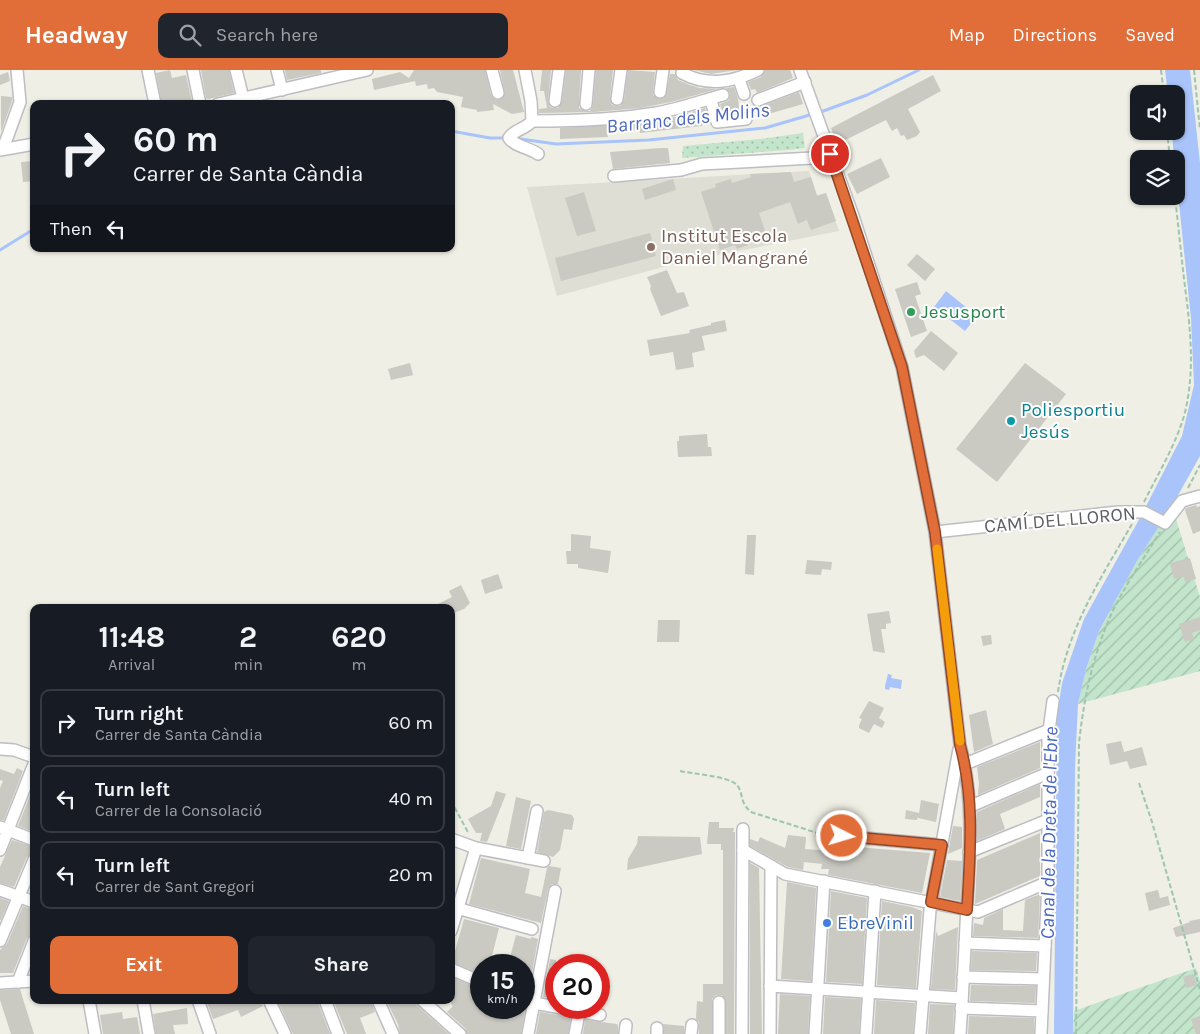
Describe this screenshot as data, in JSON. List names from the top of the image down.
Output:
{
  "streets": {
    "street": ["CAMÍ DEL LLORON"]
  },
  "water": ["Barranc dels Molins", "Canal de la Dreta de l'Ebre"],
  "places": [
    "Institut Escola Daniel Mangrané",
    "Jesusport",
    "Poliesportiu Jesús",
    "EbreVinil"
  ],
  "page": {
    "header": "Headway",
    "search": "Search here",
    "nav": ["Map", "Directions", "Saved"],
    "turn": ["60 m", "Carrer de Santa Càndia"],
    "then": "Then",
    "eta": [
      "11:48",
      "Arrival",
      "2",
      "min",
      "620",
      "m"
    ],
    "list": [
      {
        "name": "Turn right",
        "note": "Carrer de Santa Càndia",
        "value": "60 m"
      },
      {
        "name": "Turn left",
        "note": "Carrer de la Consolació",
        "value": "40 m"
      },
      {
        "name": "Turn left",
        "note": "Carrer de Sant Gregori",
        "value": "20 m"
      }
    ],
    "buttons": ["Exit", "Share"],
    "speed": "15 km/h",
    "limit": "20"
  }
}
